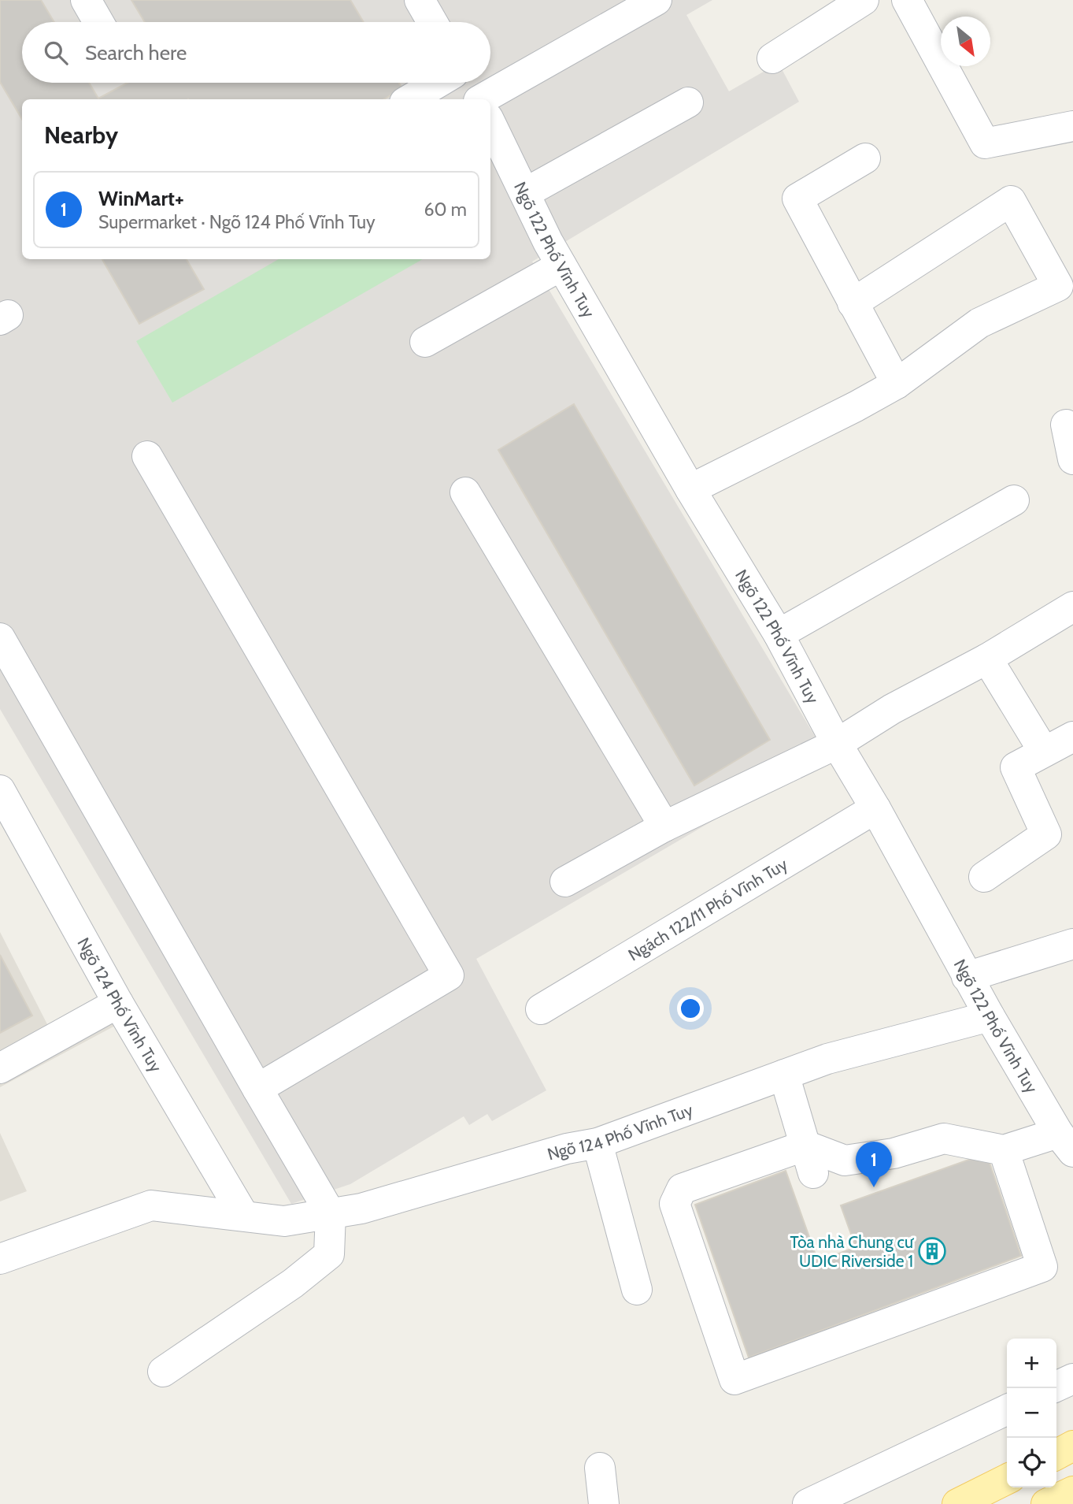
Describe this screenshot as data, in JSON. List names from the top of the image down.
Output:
{
  "streets": {
    "street": ["Ngõ 122 Phố Vĩnh Tuy", "Ngách 122/11 Phố Vĩnh Tuy", "Ngõ 124 Phố Vĩnh Tuy"]
  },
  "crossings": [
    ["Ngõ 122 Phố Vĩnh Tuy", "Ngách 122/11 Phố Vĩnh Tuy"],
    ["Ngõ 122 Phố Vĩnh Tuy", "Ngõ 124 Phố Vĩnh Tuy"]
  ],
  "places": {
    "building": ["Tòa nhà Chung cư UDIC Riverside 1"]
  },
  "north": "bottom right",
  "page": {
    "search": "Search here",
    "heading": "Nearby",
    "list": [
      {
        "mark": "1",
        "name": "WinMart+",
        "note": "Supermarket · Ngõ 124 Phố Vĩnh Tuy",
        "value": "60 m"
      }
    ],
    "pins": "1",
    "map_buttons": ["+", "−"]
  }
}
